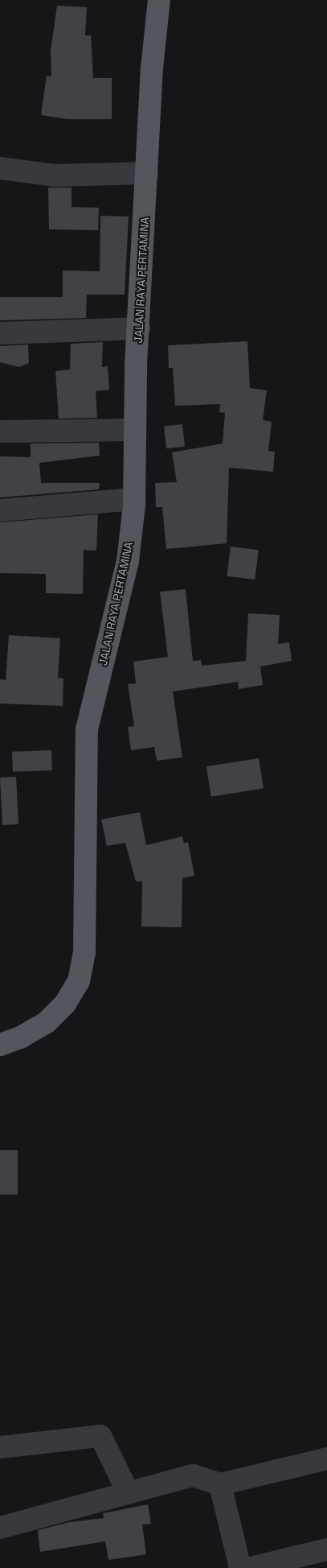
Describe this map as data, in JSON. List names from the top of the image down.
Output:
{
  "streets": {
    "main road": ["JALAN RAYA PERTAMINA"]
  }
}
